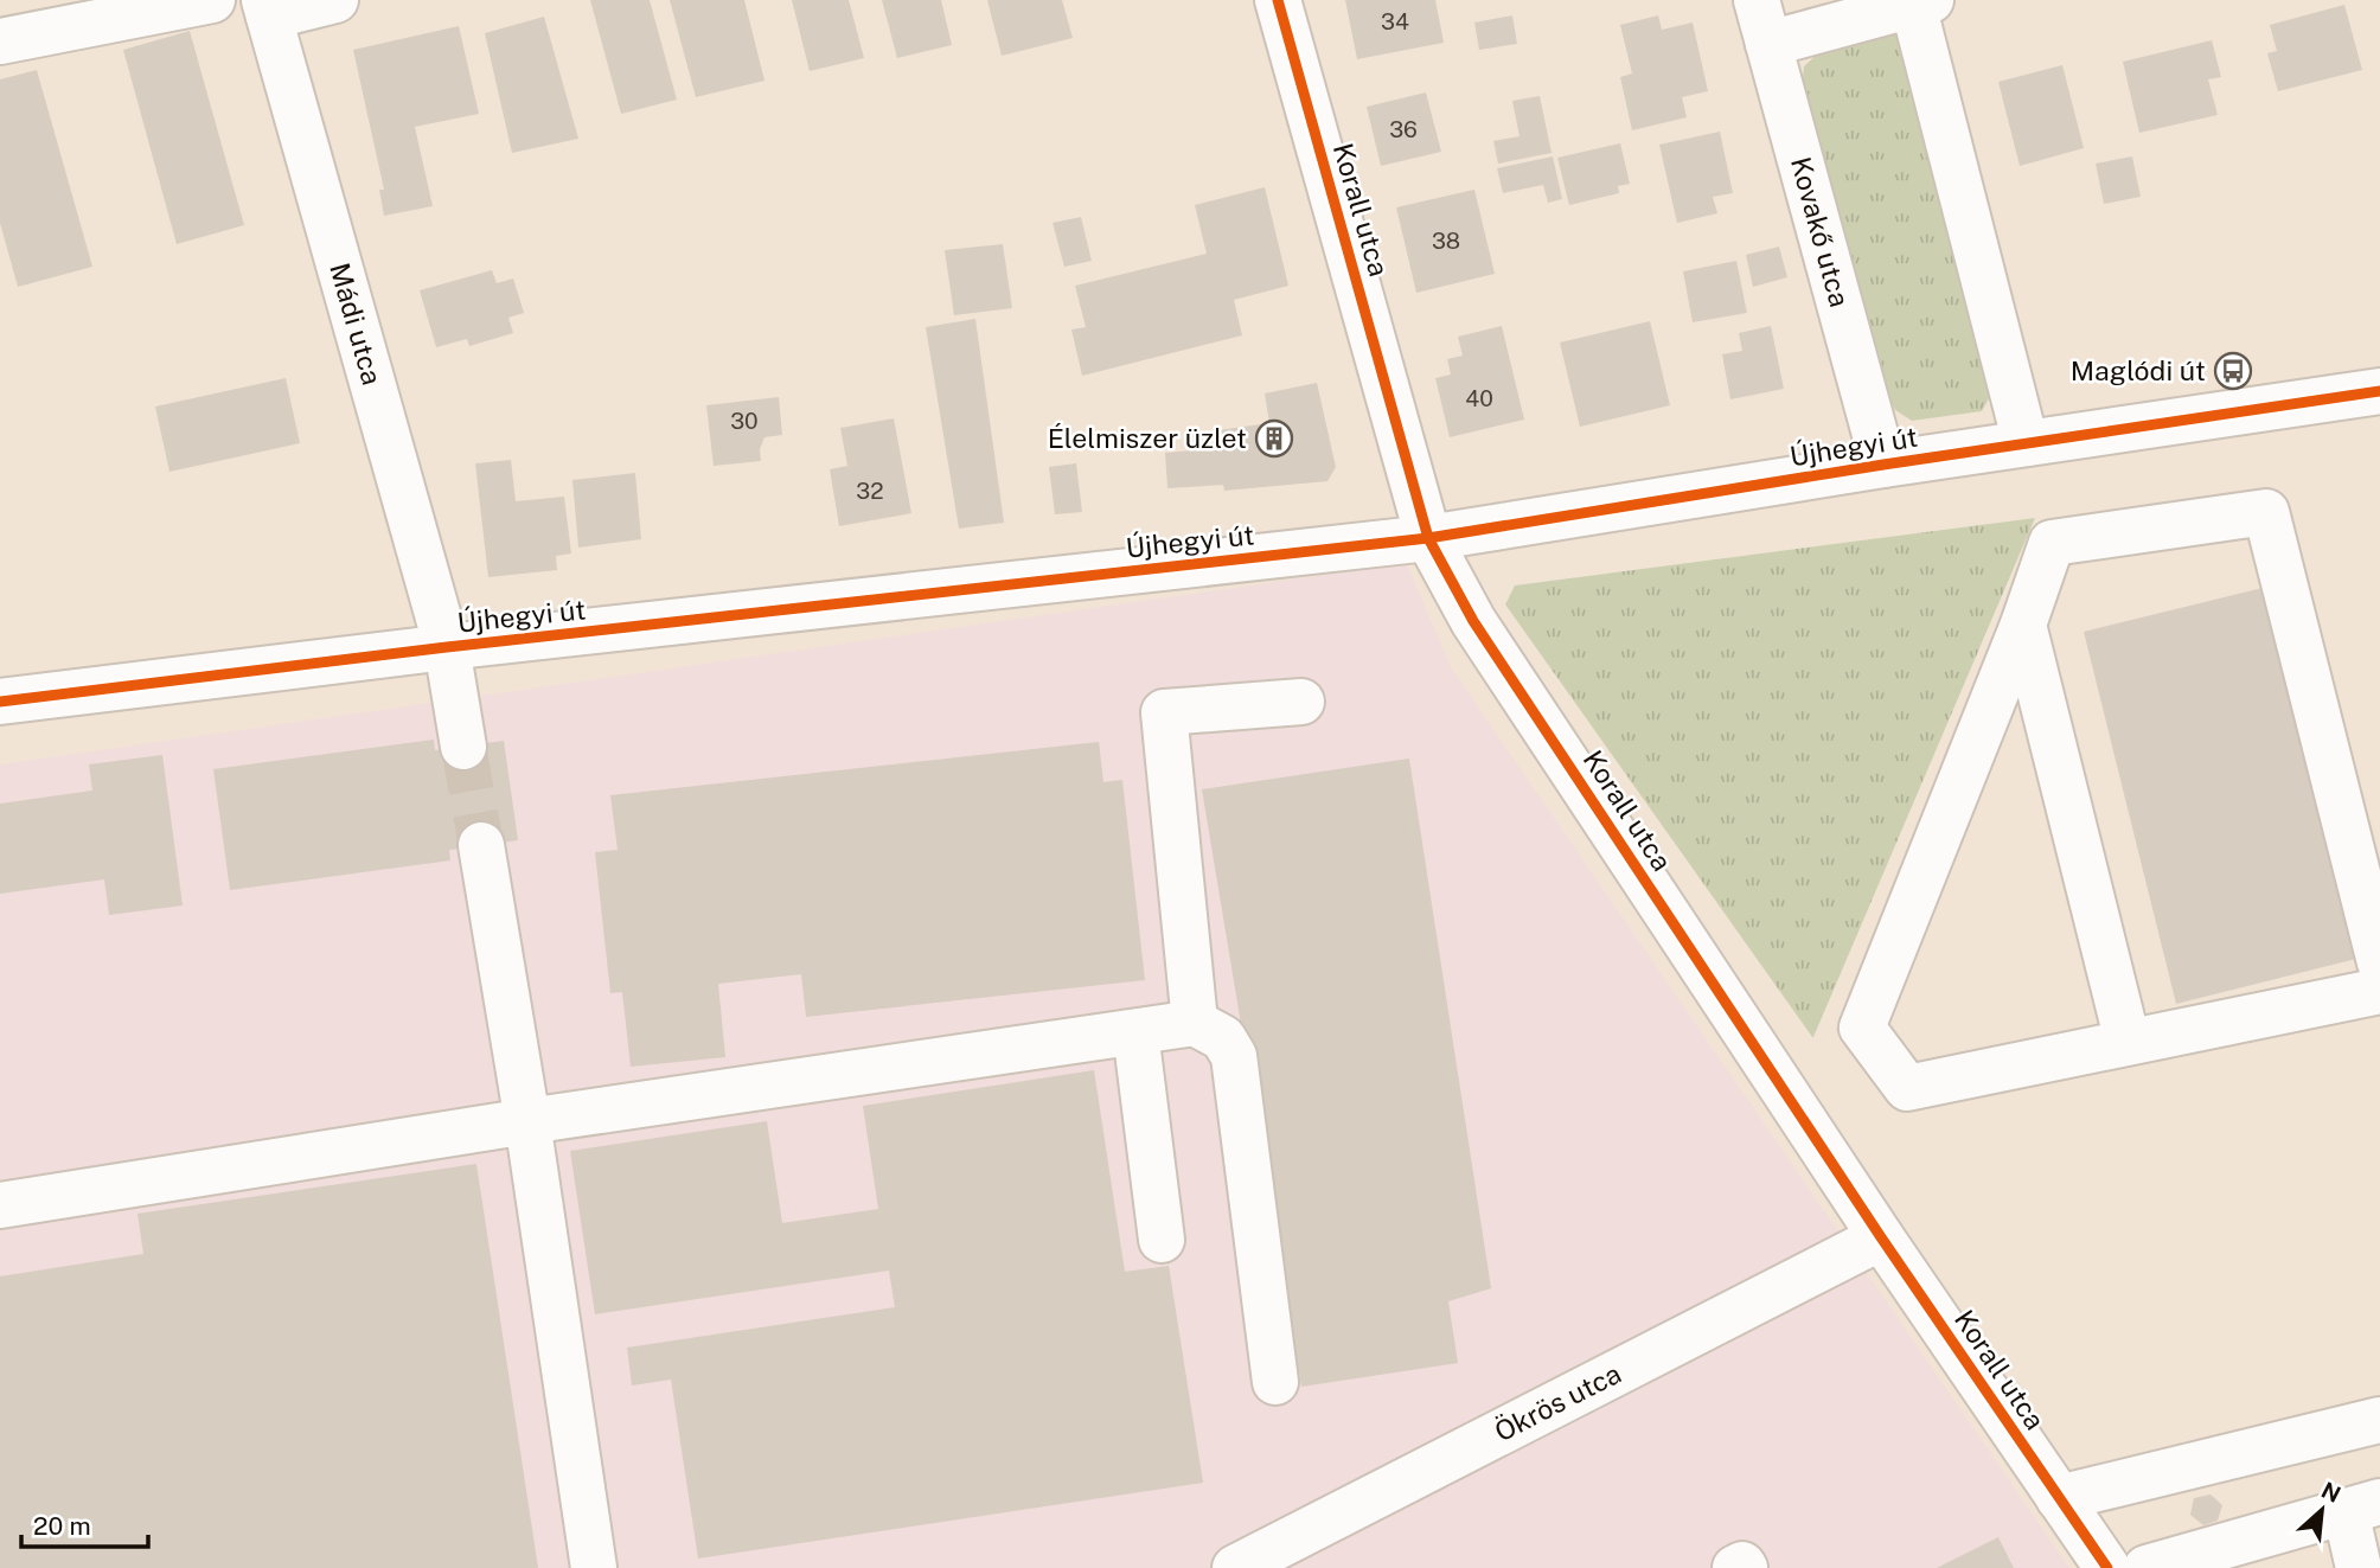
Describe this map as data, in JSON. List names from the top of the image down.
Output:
{
  "streets": {
    "street": [
      "Korall utca",
      "Kovakő utca",
      "Mádi utca",
      "Újhegyi út",
      "Ökrös utca"
    ]
  },
  "crossings": [
    ["Korall utca", "Újhegyi út"],
    ["Korall utca", "Ökrös utca"],
    ["Kovakő utca", "Újhegyi út"],
    ["Mádi utca", "Újhegyi út"]
  ],
  "places": {
    "bus stop": ["Maglódi út"],
    "building": ["Élelmiszer üzlet"]
  },
  "house_numbers": [
    "34",
    "36",
    "38",
    "40",
    "30",
    "32"
  ],
  "scale_bar": "20 m",
  "north": "top right"
}
